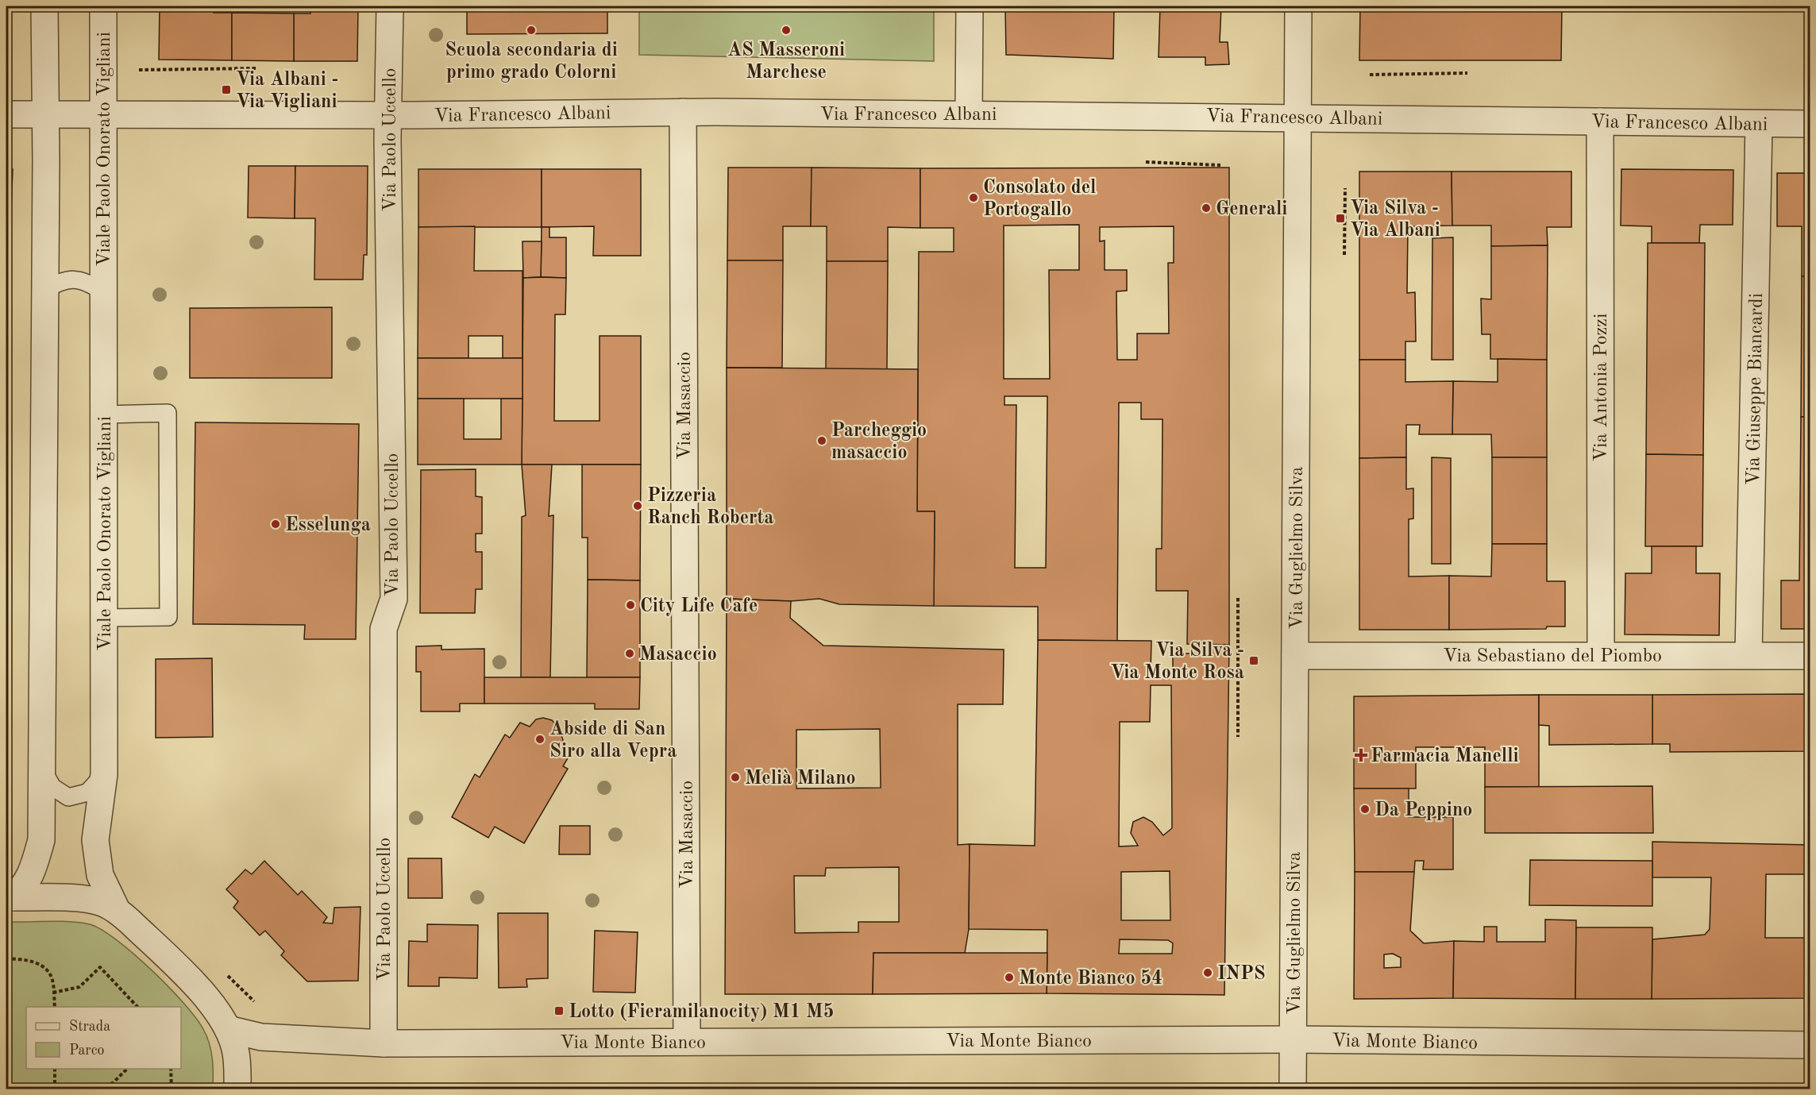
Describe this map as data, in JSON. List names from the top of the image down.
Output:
{
  "streets": {
    "street": [
      "Via Francesco Albani",
      "Via Paolo Uccello",
      "Viale Paolo Onorato Vigliani",
      "Via Antonia Pozzi",
      "Via Giuseppe Biancardi",
      "Via Masaccio",
      "Via Guglielmo Silva",
      "Via Sebastiano del Piombo",
      "Via Monte Bianco"
    ]
  },
  "crossings": [
    ["Via Francesco Albani", "Via Paolo Uccello"],
    ["Via Francesco Albani", "Viale Paolo Onorato Vigliani"],
    ["Via Francesco Albani", "Via Antonia Pozzi"],
    ["Via Francesco Albani", "Via Giuseppe Biancardi"],
    ["Via Francesco Albani", "Via Masaccio"],
    ["Via Francesco Albani", "Via Guglielmo Silva"],
    ["Via Paolo Uccello", "Via Monte Bianco"],
    ["Via Antonia Pozzi", "Via Sebastiano del Piombo"],
    ["Via Giuseppe Biancardi", "Via Sebastiano del Piombo"],
    ["Via Masaccio", "Via Monte Bianco"],
    ["Via Guglielmo Silva", "Via Sebastiano del Piombo"],
    ["Via Guglielmo Silva", "Via Monte Bianco"]
  ],
  "places": {
    "other": [
      "Scuola secondaria di primo grado Colorni",
      "AS Masseroni Marchese",
      "Consolato del Portogallo",
      "Generali",
      "Parcheggio masaccio",
      "Pizzeria Ranch Roberta",
      "Esselunga",
      "City Life Cafe",
      "Masaccio",
      "Abside di San Siro alla Vepra",
      "Melià Milano",
      "Da Peppino",
      "INPS",
      "Monte Bianco 54"
    ],
    "transit": [
      "Via Albani - Via Vigliani",
      "Via Silva - Via Albani",
      "Via Silva - Via Monte Rosa",
      "Lotto (Fieramilanocity) M1 M5"
    ],
    "health": ["Farmacia Manelli"]
  },
  "legend": ["Strada", "Parco"]
}
